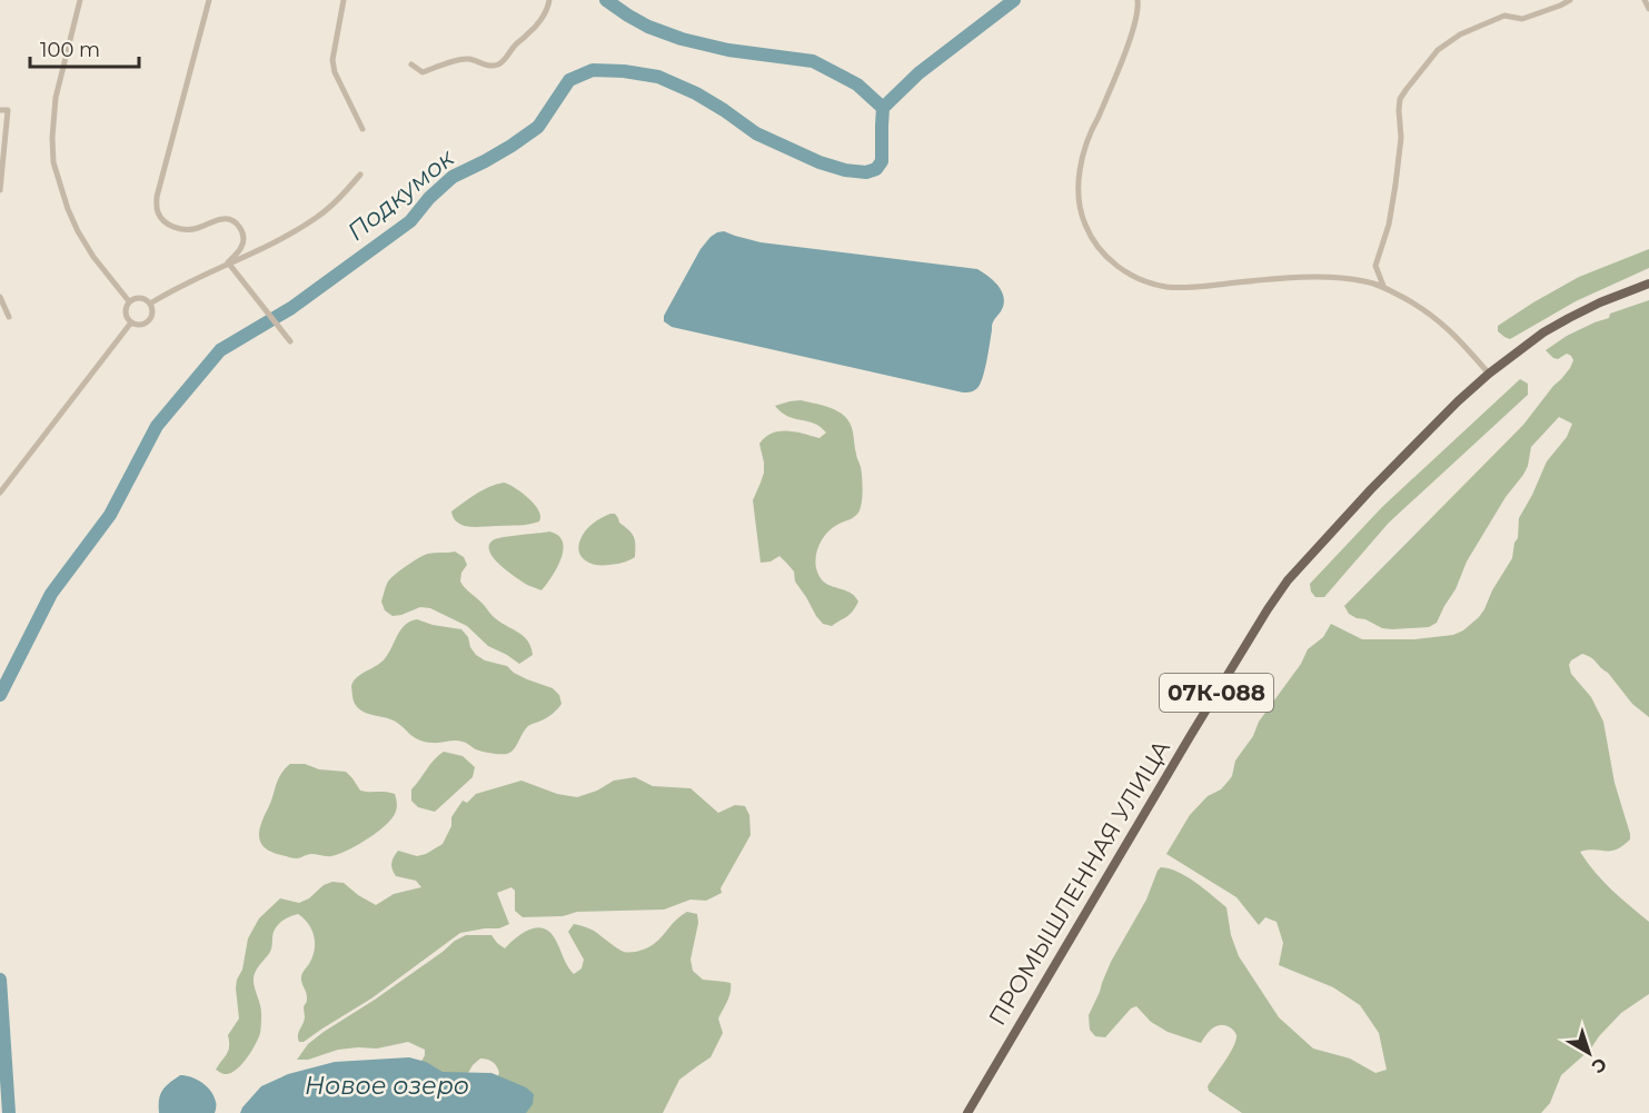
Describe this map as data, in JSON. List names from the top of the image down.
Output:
{
  "streets": {
    "main road": ["07К-088", "ПРОМЫШЛЕННАЯ УЛИЦА"]
  },
  "crossings": [
    ["07К-088", "ПРОМЫШЛЕННАЯ УЛИЦА"]
  ],
  "water": ["Подкумок", "Новое озеро"],
  "scale_bar": "100 m",
  "north": "bottom right"
}
